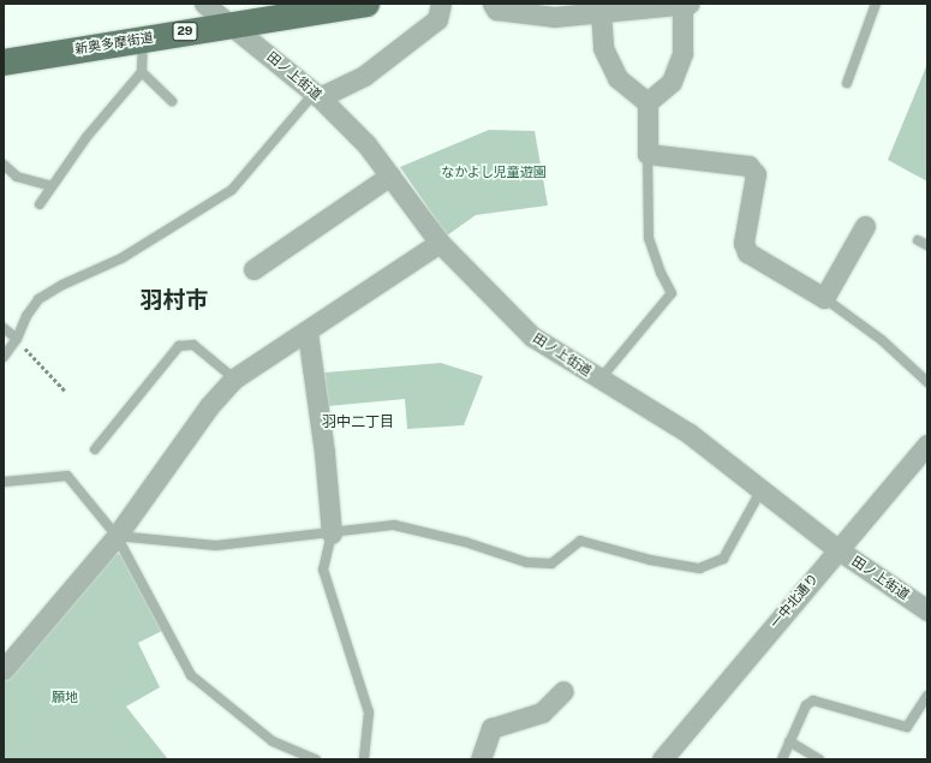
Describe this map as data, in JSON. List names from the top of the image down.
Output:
{
  "streets": {
    "main road": ["29", "新奥多摩街道"],
    "street": ["田ノ上街道", "一中北通り"]
  },
  "crossings": [
    ["新奥多摩街道", "田ノ上街道"],
    ["田ノ上街道", "一中北通り"]
  ],
  "districts": ["羽村市", "羽中二丁目"],
  "parks": ["なかよし児童遊園", "願地"]
}
